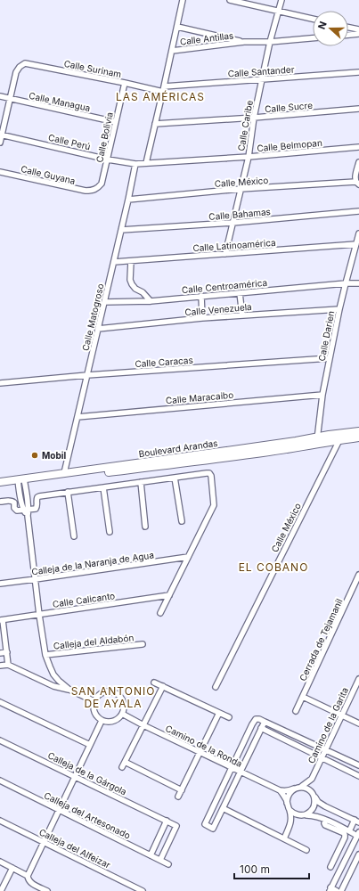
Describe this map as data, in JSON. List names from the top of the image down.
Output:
{
  "streets": {
    "main road": ["Boulevard Arandas"],
    "street": [
      "Calle Antillas",
      "Calle Surinam",
      "Calle Santander",
      "Calle Managua",
      "Calle Sucre",
      "Calle Caribe",
      "Calle Bolivia",
      "Calle Perú",
      "Calle Belmopan",
      "Calle Guyana",
      "Calle México",
      "Calle Bahamas",
      "Calle Latinoamérica",
      "Calle Centroamérica",
      "Calle Venezuela",
      "Calle Matogroso",
      "Calle Darien",
      "Calle Caracas",
      "Calle Maracaibo",
      "Calleja de la Naranja de Agua",
      "Calle Calicanto",
      "Cerrada de Tejamanil",
      "Calleja del Aldabón",
      "Camino de la Garita",
      "Camino de la Ronda",
      "Calleja de la Gárgola",
      "Calleja del Artesonado",
      "Calleja del Alfeizar"
    ]
  },
  "crossings": [
    ["Calle Antillas", "Calle Caribe"],
    ["Calle Surinam", "Calle Santander"],
    ["Calle Surinam", "Calle Managua"],
    ["Calle Surinam", "Calle Bolivia"],
    ["Calle Santander", "Calle Caribe"],
    ["Calle Managua", "Calle Bolivia"],
    ["Calle Sucre", "Calle Caribe"],
    ["Calle Caribe", "Calle Belmopan"],
    ["Calle Caribe", "Calle México"],
    ["Calle Caribe", "Calle Bahamas"],
    ["Calle Caribe", "Calle Latinoamérica"],
    ["Calle Bolivia", "Calle Perú"],
    ["Calle Bolivia", "Calle Guyana"],
    ["Calle Perú", "Calle Belmopan"],
    ["Calle Perú", "Calle Matogroso"],
    ["Calle Belmopan", "Calle Matogroso"],
    ["Calle México", "Calle Matogroso"],
    ["Calle México", "Boulevard Arandas"],
    ["Calle Bahamas", "Calle Matogroso"],
    ["Calle Latinoamérica", "Calle Matogroso"],
    ["Calle Latinoamérica", "Calle Darien"],
    ["Calle Centroamérica", "Calle Matogroso"],
    ["Calle Centroamérica", "Calle Darien"],
    ["Calle Venezuela", "Calle Matogroso"],
    ["Calle Venezuela", "Calle Darien"],
    ["Calle Matogroso", "Calle Caracas"],
    ["Calle Matogroso", "Calle Maracaibo"],
    ["Calle Matogroso", "Boulevard Arandas"],
    ["Calle Darien", "Calle Caracas"],
    ["Calle Darien", "Calle Maracaibo"],
    ["Calle Darien", "Boulevard Arandas"],
    ["Calleja de la Gárgola", "Calleja del Artesonado"]
  ],
  "districts": ["LAS AMÉRICAS", "EL COBANO", "SAN ANTONIO DE AYALA"],
  "places": ["Mobil"],
  "scale_bar": "100 m",
  "north": "left"
}
